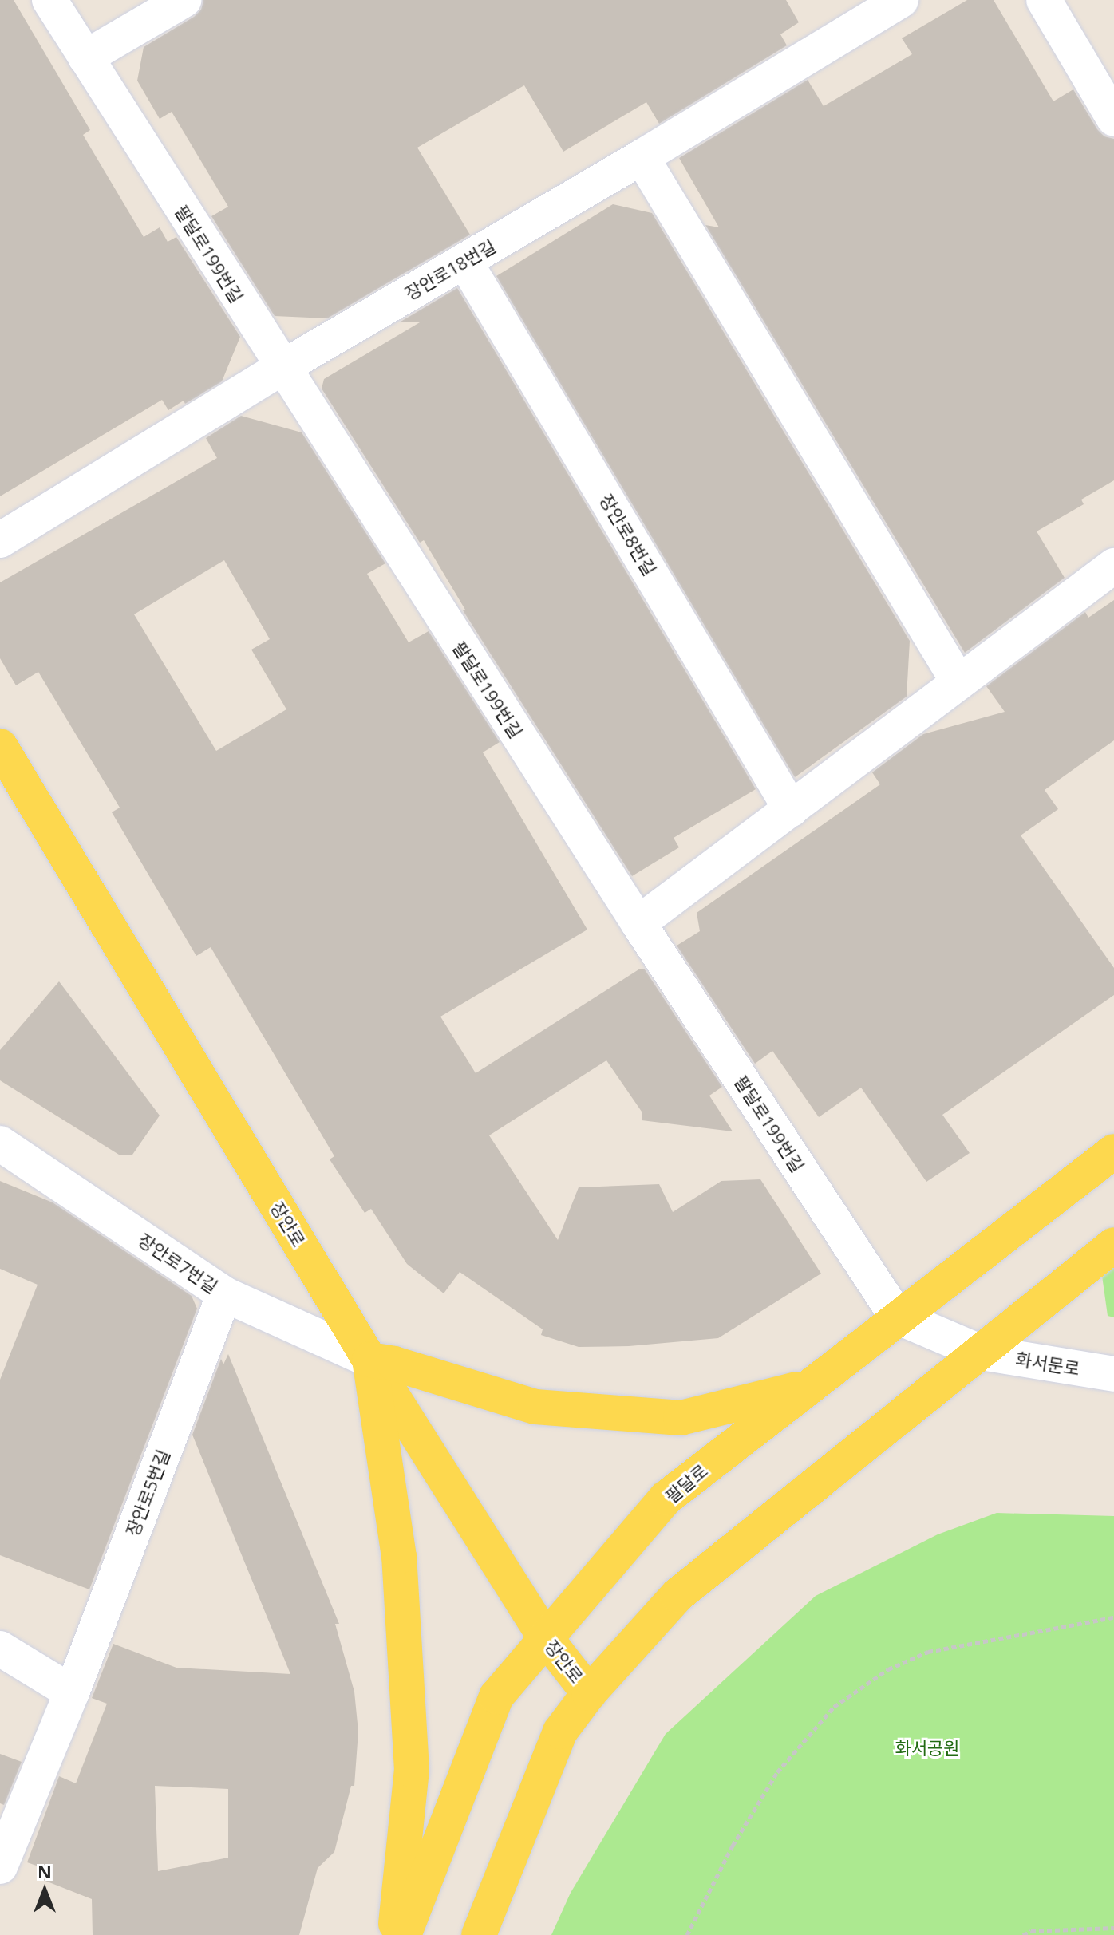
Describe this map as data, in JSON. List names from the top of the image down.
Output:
{
  "streets": {
    "main road": ["장안로", "팔달로"],
    "street": [
      "팔달로199번길",
      "장안로18번길",
      "장안로8번길",
      "장안로7번길",
      "화서문로",
      "장안로5번길"
    ]
  },
  "crossings": [
    ["팔달로199번길", "장안로18번길"],
    ["팔달로199번길", "화서문로"],
    ["팔달로199번길", "팔달로"],
    ["장안로18번길", "장안로8번길"],
    ["장안로", "장안로7번길"],
    ["장안로", "팔달로"],
    ["장안로7번길", "장안로5번길"],
    ["화서문로", "팔달로"]
  ],
  "parks": ["화서공원"],
  "north": "top"
}
